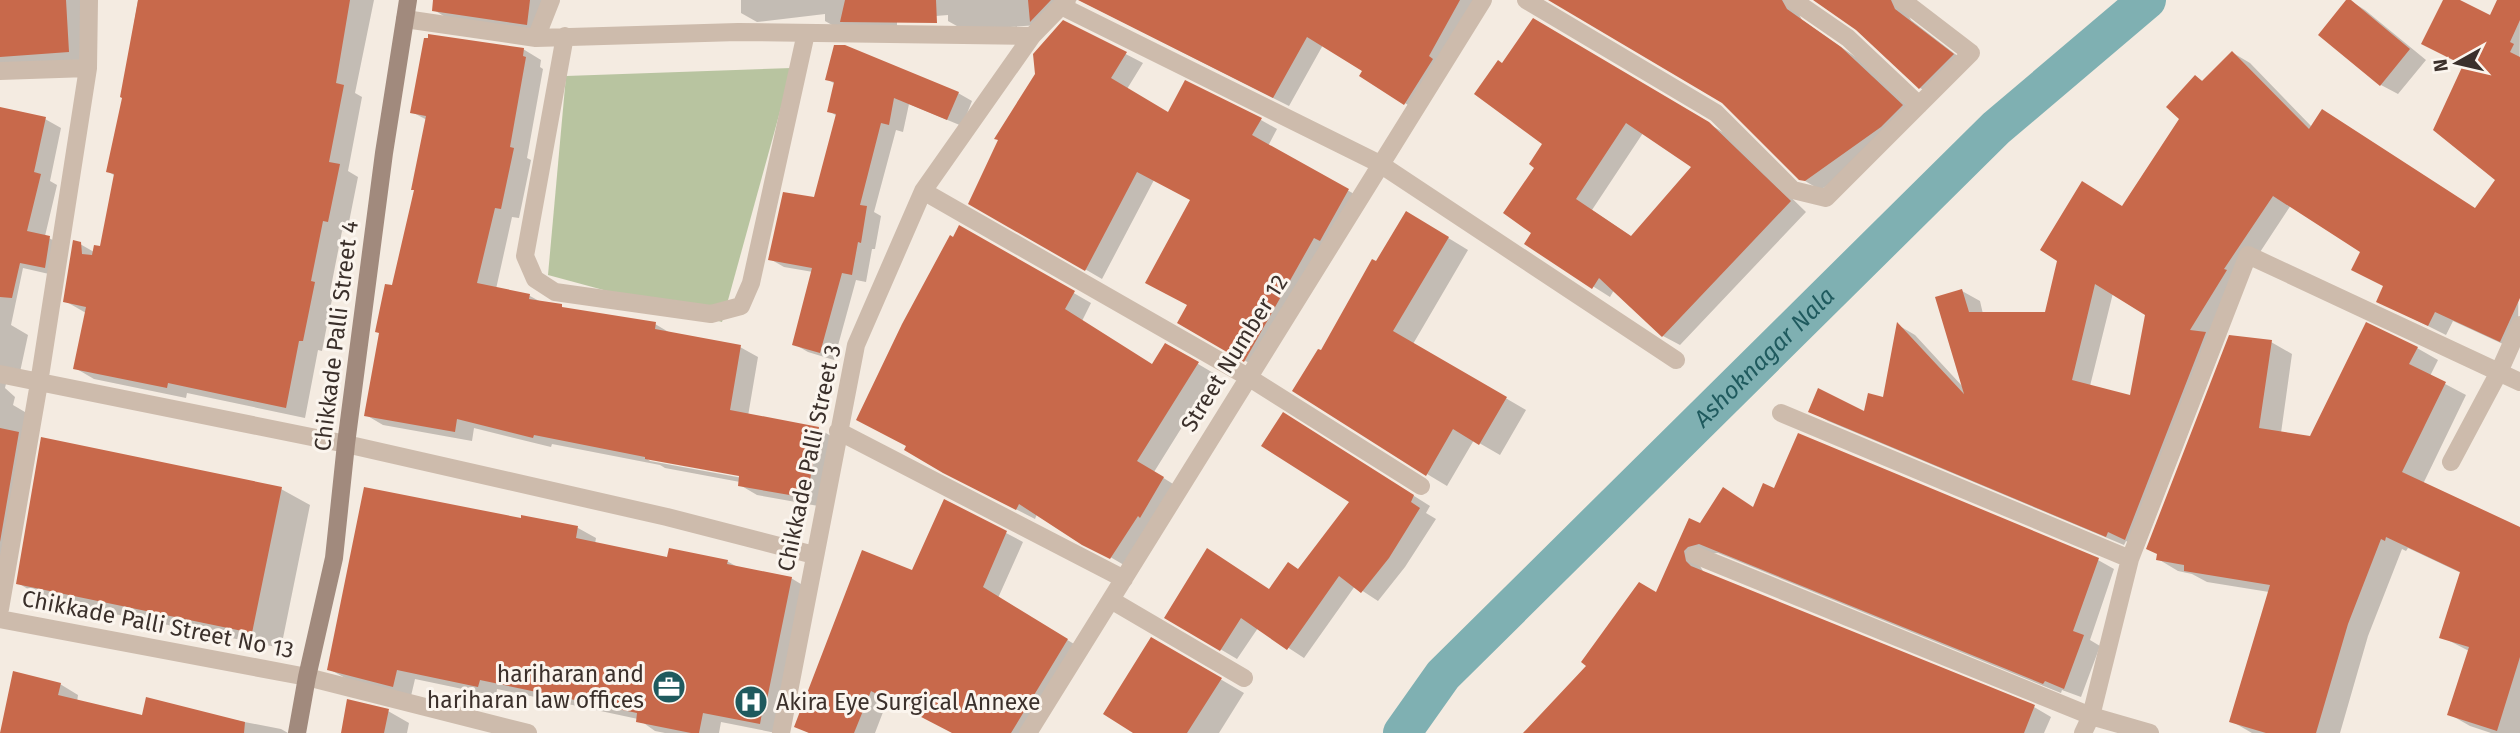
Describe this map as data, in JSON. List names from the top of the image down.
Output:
{
  "streets": {
    "street": [
      "Chikkade Palli Street 4",
      "Street Number 12",
      "Chikkade Palli Street 3",
      "Chikkade Palli Street No 13"
    ]
  },
  "crossings": [
    ["Chikkade Palli Street 4", "Chikkade Palli Street No 13"]
  ],
  "water": ["Ashoknagar Nala"],
  "places": {
    "office": ["hariharan and hariharan law offices"],
    "hospital": ["Akira Eye Surgical Annexe"]
  },
  "north": "left"
}
